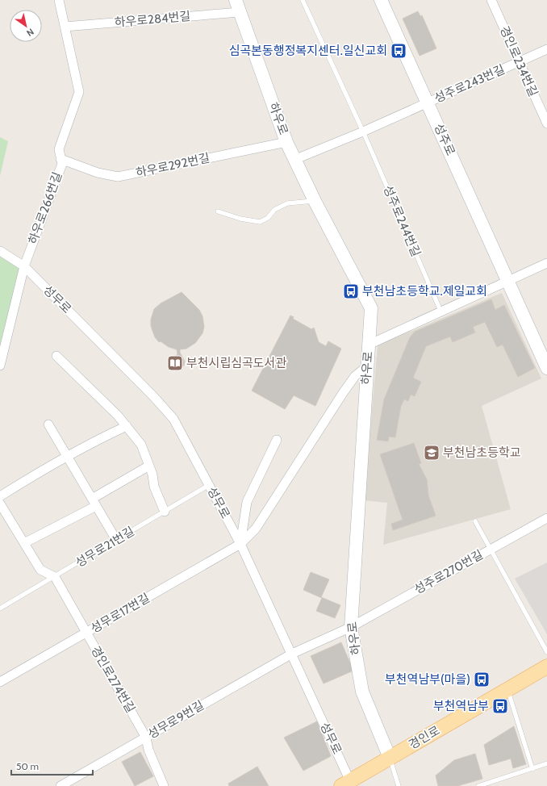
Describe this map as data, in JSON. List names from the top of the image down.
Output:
{
  "streets": {
    "main road": ["경인로"],
    "street": [
      "하우로284번길",
      "경인로234번길",
      "성주로243번길",
      "하우로",
      "성주로",
      "하우로292번길",
      "하우로266번길",
      "성무로",
      "성주로270번길",
      "성무로17번길",
      "경인로274번길",
      "성무로9번길"
    ],
    "lane": ["성주로244번길", "성무로21번길"]
  },
  "crossings": [
    ["하우로284번길", "하우로"],
    ["하우로284번길", "하우로266번길"],
    ["경인로234번길", "성주로243번길"],
    ["성주로243번길", "성주로"],
    ["하우로", "하우로292번길"],
    ["하우로", "성주로270번길"],
    ["하우로", "성무로17번길"],
    ["하우로", "경인로"],
    ["하우로292번길", "하우로266번길"],
    ["하우로266번길", "성무로"],
    ["성무로", "성무로21번길"],
    ["성무로", "성주로270번길"],
    ["성무로", "성무로17번길"],
    ["성무로", "성무로9번길"],
    ["성무로", "경인로"],
    ["성무로21번길", "경인로274번길"],
    ["성주로270번길", "성무로9번길"],
    ["성무로17번길", "경인로274번길"],
    ["경인로274번길", "성무로9번길"]
  ],
  "places": {
    "bus stop": [
      "심곡본동행정복지센터.일신교회",
      "부천남초등학교.제일교회",
      "부천역남부(마을)",
      "부천역남부"
    ],
    "library": ["부천시립심곡도서관"],
    "school or university": ["부천남초등학교"]
  },
  "scale_bar": "50 m",
  "north": "bottom right"
}
